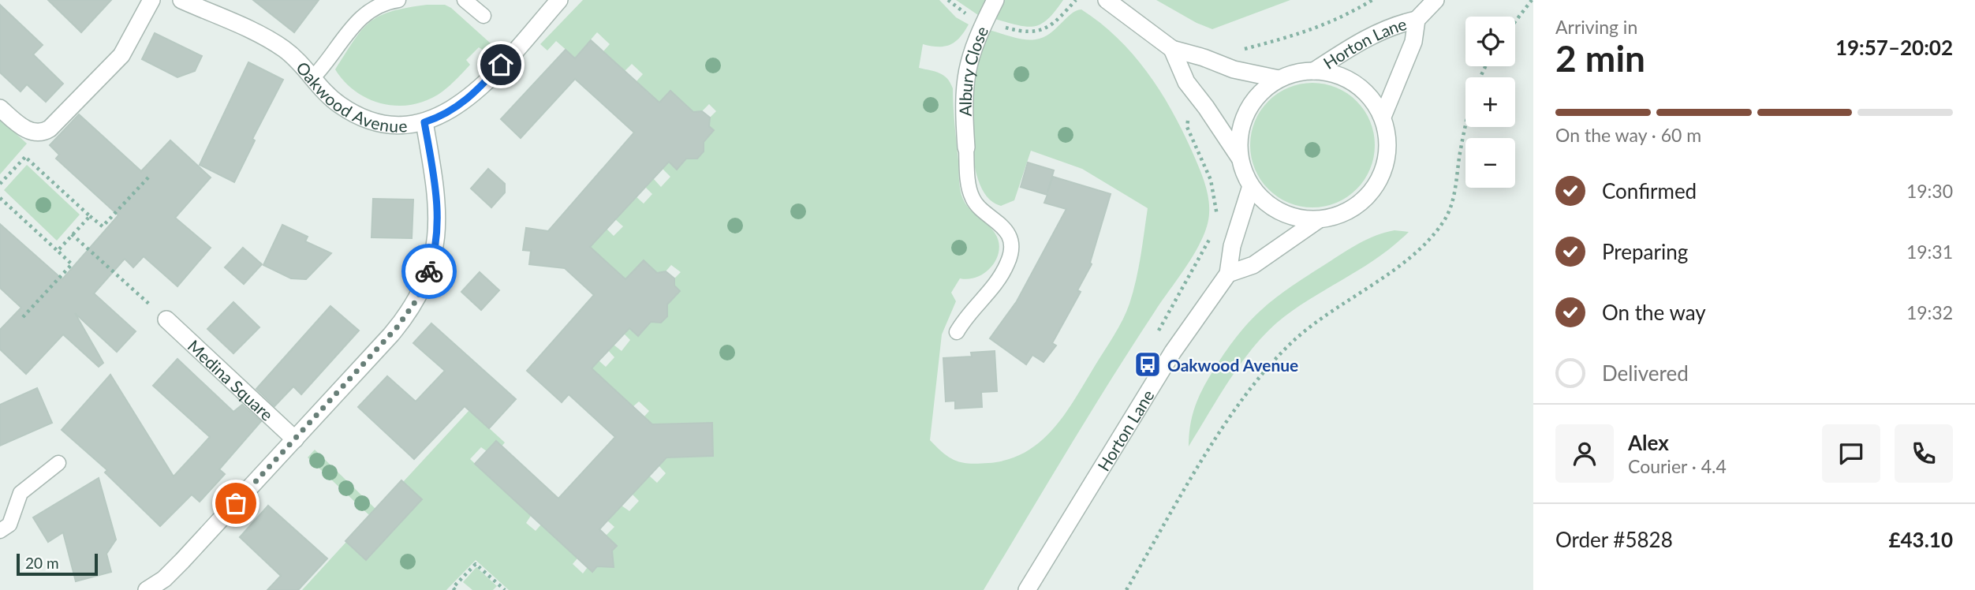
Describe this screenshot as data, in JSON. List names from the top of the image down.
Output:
{
  "streets": {
    "street": [
      "Horton Lane",
      "Albury Close",
      "Oakwood Avenue",
      "Medina Square"
    ]
  },
  "places": {
    "bus stop": ["Oakwood Avenue"]
  },
  "scale_bar": "20 m",
  "page": {
    "heading": ["2 min", "Arriving in", "19:57–20:02"],
    "panel": [
      "Alex",
      "Courier · 4.4",
      "Order #5828",
      "£43.10"
    ],
    "map_buttons": ["+", "−"],
    "bar": "On the way · 60 m",
    "list": [
      ["Confirmed", "19:30"],
      ["Preparing", "19:31"],
      ["On the way", "19:32"],
      "Delivered"
    ],
    "scale": "20 m"
  }
}
